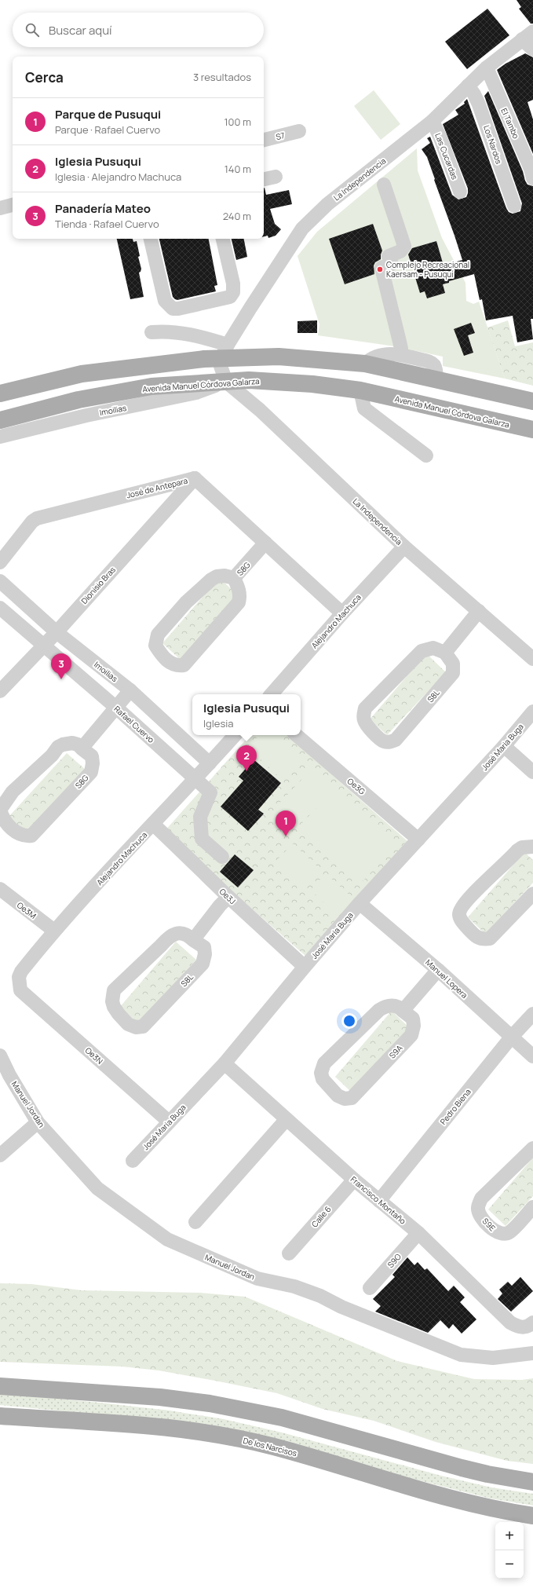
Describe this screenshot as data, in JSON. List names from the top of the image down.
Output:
{
  "streets": {
    "main road": ["Avenida Manuel Córdova Galarza", "De los Narcisos"],
    "street": [
      "El Tambo",
      "S7",
      "Los Nardos",
      "Las Cucardas",
      "La Independencia",
      "Imoilias",
      "José de Antepara",
      "S8G",
      "Dionisio Bras",
      "Alejandro Machuca",
      "S8L",
      "Rafael Cuervo",
      "José Maria Buga",
      "Oe3G",
      "Oe3J",
      "Oe3M",
      "Manuel Lopera",
      "S9A",
      "Oe3N",
      "Manuel Jordan",
      "Pedro Biena",
      "Francisco Montaño",
      "Calle 6",
      "S9E",
      "S9O"
    ]
  },
  "crossings": [
    ["El Tambo", "La Independencia"],
    ["Los Nardos", "La Independencia"],
    ["Las Cucardas", "La Independencia"],
    ["La Independencia", "Avenida Manuel Córdova Galarza"],
    ["La Independencia", "Imoilias"],
    ["La Independencia", "Alejandro Machuca"],
    ["Avenida Manuel Córdova Galarza", "Imoilias"],
    ["Imoilias", "Dionisio Bras"],
    ["Imoilias", "Alejandro Machuca"],
    ["José de Antepara", "S8G"],
    ["José de Antepara", "Dionisio Bras"],
    ["José de Antepara", "Alejandro Machuca"],
    ["Dionisio Bras", "Rafael Cuervo"],
    ["Alejandro Machuca", "Rafael Cuervo"],
    ["Alejandro Machuca", "Oe3J"],
    ["Alejandro Machuca", "Oe3M"],
    ["Alejandro Machuca", "Oe3N"],
    ["José Maria Buga", "Oe3G"],
    ["José Maria Buga", "Oe3J"],
    ["José Maria Buga", "Manuel Lopera"],
    ["José Maria Buga", "Oe3N"],
    ["José Maria Buga", "Francisco Montaño"],
    ["Manuel Lopera", "Pedro Biena"],
    ["Pedro Biena", "Francisco Montaño"],
    ["Francisco Montaño", "Calle 6"],
    ["Francisco Montaño", "S9O"]
  ],
  "places": ["Complejo Recreacional Kaersam - Pusuquí"],
  "page": {
    "search": "Buscar aquí",
    "heading": ["Cerca", "3 resultados"],
    "list": [
      {
        "mark": "1",
        "name": "Parque de Pusuqui",
        "note": "Parque · Rafael Cuervo",
        "value": "100 m"
      },
      {
        "mark": "2",
        "name": "Iglesia Pusuqui",
        "note": "Iglesia · Alejandro Machuca",
        "value": "140 m"
      },
      {
        "mark": "3",
        "name": "Panadería Mateo",
        "note": "Tienda · Rafael Cuervo",
        "value": "240 m"
      }
    ],
    "pins": ["3", "2", "1"],
    "popup": ["Iglesia Pusuqui", "Iglesia"],
    "map_buttons": ["+", "−"]
  }
}
